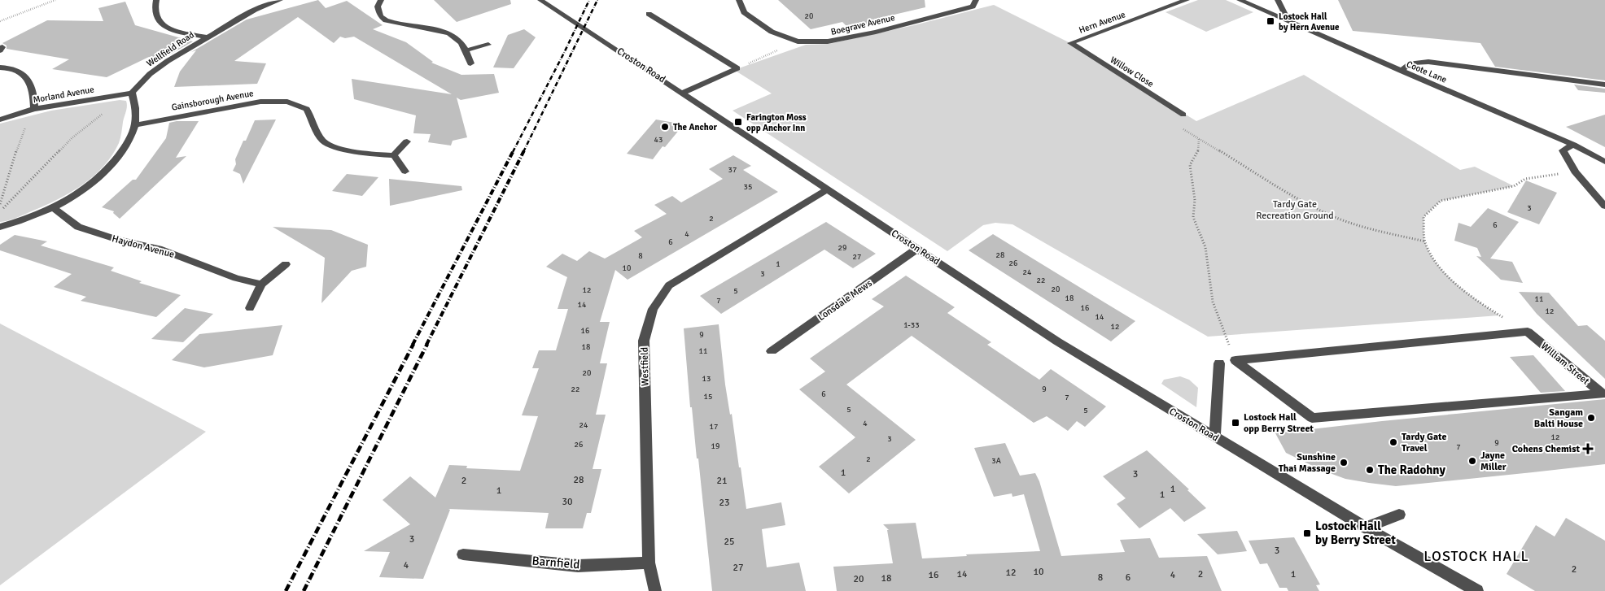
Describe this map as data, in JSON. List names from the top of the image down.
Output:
{
  "streets": {
    "street": [
      "Hern Avenue",
      "Boegrave Avenue",
      "Wellfield Road",
      "Croston Road",
      "Willow Close",
      "Coote Lane",
      "Morland Avenue",
      "Gainsborough Avenue",
      "Haydon Avenue",
      "Lonsdale Mews",
      "William Street",
      "Westfield",
      "Barnfield"
    ]
  },
  "crossings": [
    ["Hern Avenue", "Willow Close"],
    ["Wellfield Road", "Morland Avenue"],
    ["Croston Road", "Lonsdale Mews"],
    ["Croston Road", "Westfield"],
    ["Westfield", "Barnfield"]
  ],
  "districts": ["LOSTOCK HALL"],
  "parks": ["Tardy Gate Recreation Ground"],
  "places": {
    "transit": [
      "Lostock Hall by Hern Avenue",
      "Farington Moss opp Anchor Inn",
      "Lostock Hall opp Berry Street",
      "Lostock Hall by Berry Street"
    ],
    "other": [
      "The Anchor",
      "Sangam Balti House",
      "Tardy Gate Travel",
      "Jayne Miller",
      "Sunshine Thai Massage",
      "The Radohny"
    ],
    "health": ["Cohens Chemist"]
  },
  "house_numbers": [
    "20",
    "43",
    "37",
    "35",
    "3",
    "2",
    "6",
    "4",
    "6",
    "29",
    "28",
    "8",
    "27",
    "26",
    "1",
    "10",
    "24",
    "3",
    "22",
    "20",
    "12",
    "5",
    "18",
    "11",
    "7",
    "14",
    "16",
    "12",
    "14",
    "1-33",
    "12",
    "16",
    "9",
    "18",
    "11",
    "20",
    "13",
    "22",
    "9",
    "6",
    "15",
    "7",
    "5",
    "5",
    "4",
    "24",
    "17",
    "12",
    "3",
    "9",
    "26",
    "19",
    "7",
    "2",
    "3A",
    "1",
    "3",
    "28",
    "2",
    "21",
    "1",
    "1",
    "1",
    "30",
    "23",
    "3",
    "25",
    "3",
    "4",
    "27",
    "2",
    "10",
    "12",
    "14",
    "2",
    "1",
    "16",
    "4",
    "8",
    "6",
    "18",
    "20"
  ]
}
